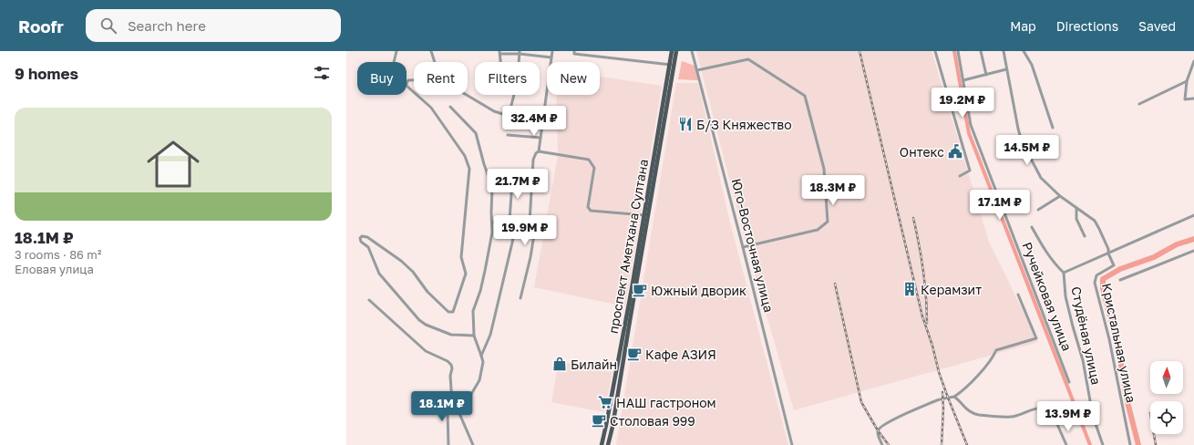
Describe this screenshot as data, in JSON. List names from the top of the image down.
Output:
{
  "streets": {
    "main road": ["проспект Аметхана Султана"],
    "street": [
      "Юго-Восточная улица",
      "Ручейковая улица",
      "Студёная улица",
      "Кристальная улица"
    ]
  },
  "crossings": [
    ["Студёная улица", "Кристальная улица"]
  ],
  "places": {
    "restaurant": ["Б/З Княжество"],
    "public building": ["Онтекс"],
    "building": ["Керамзит"],
    "cafe": ["Южный дворик", "Кафе АЗИЯ", "Столовая 999"],
    "shop": ["Билайн"],
    "supermarket": ["НАШ гастроном"]
  },
  "north": "top",
  "page": {
    "header": "Roofr",
    "search": "Search here",
    "nav": ["Map", "Directions", "Saved"],
    "heading": "9 homes",
    "chip": [
      "Buy",
      "Rent",
      "Filters",
      "New"
    ],
    "price": [
      "19.2M ₽",
      "32.4M ₽",
      "14.5M ₽",
      "21.7M ₽",
      "18.3M ₽",
      "17.1M ₽",
      "19.9M ₽",
      "18.1M ₽",
      "13.9M ₽"
    ],
    "list": [
      {
        "name": "18.1M ₽",
        "note": "3 rooms · 86 m² · Еловая улица"
      }
    ]
  }
}
